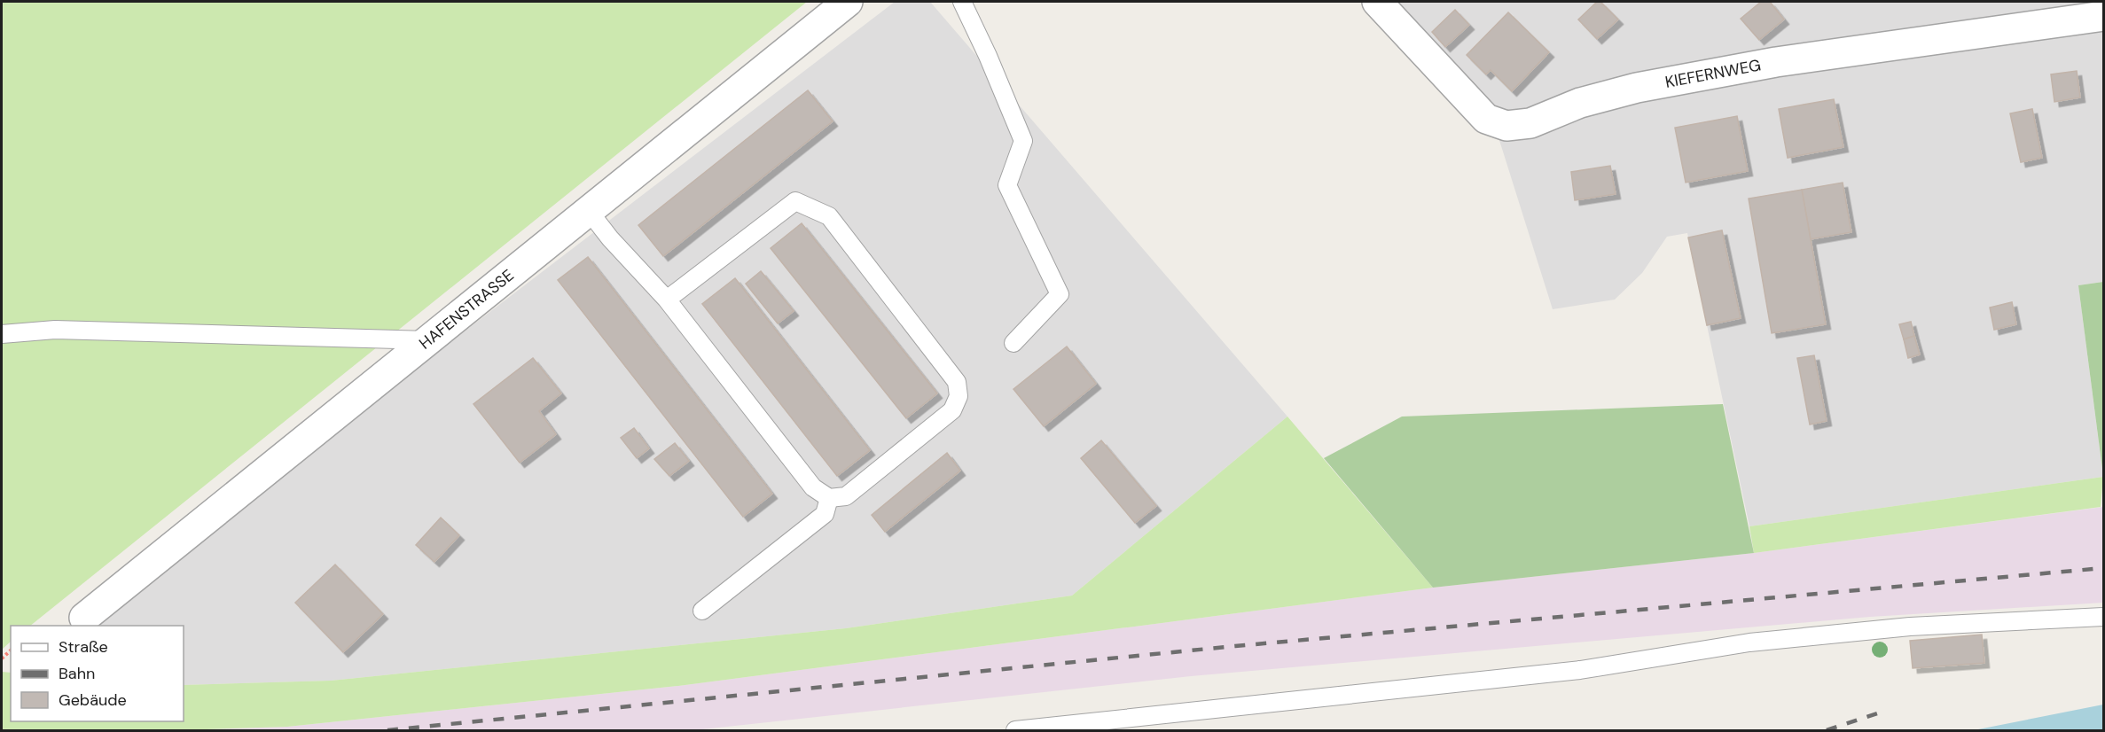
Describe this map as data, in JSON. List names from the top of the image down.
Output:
{
  "streets": {
    "street": ["KIEFERNWEG", "HAFENSTRASSE"]
  },
  "legend": ["Straße", "Bahn", "Gebäude"]
}
